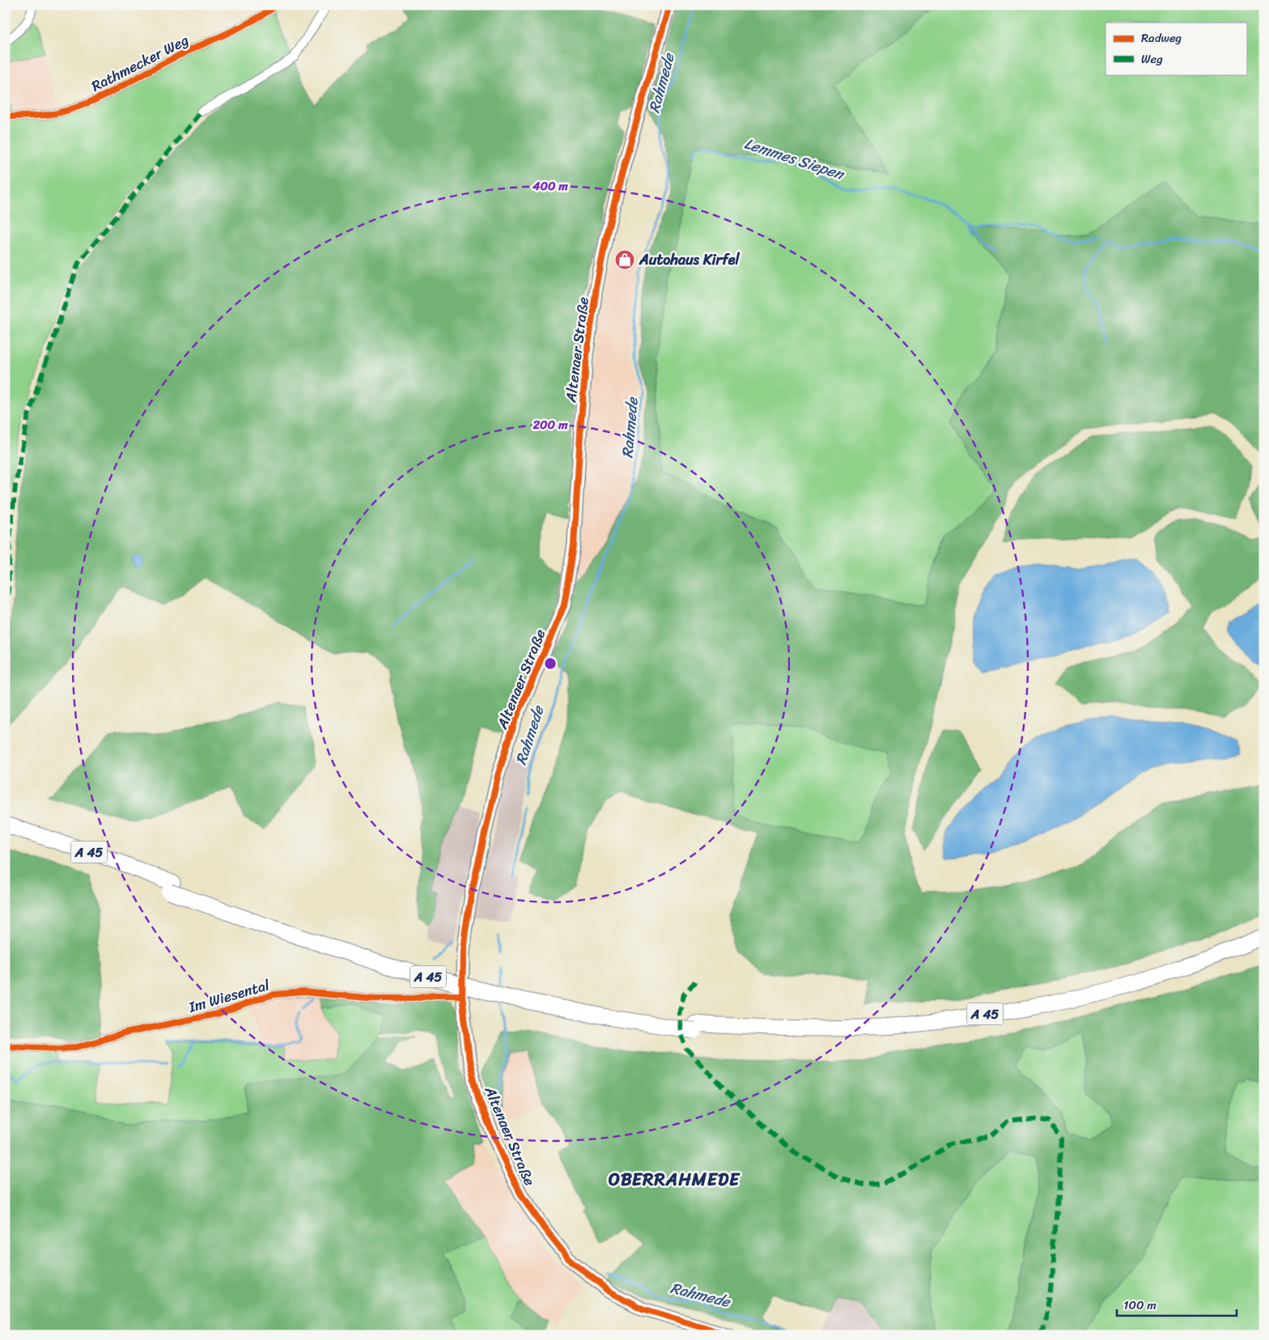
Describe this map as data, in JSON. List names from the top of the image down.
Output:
{
  "streets": {
    "highway": ["A 45"],
    "main road": ["Altenaer Straße"],
    "street": ["Rathmecker Weg", "Im Wiesental"]
  },
  "crossings": [
    ["Altenaer Straße", "Im Wiesental"]
  ],
  "districts": ["OBERRAHMEDE"],
  "water": ["Rahmede", "Lemmes Siepen"],
  "places": {
    "shop": ["Autohaus Kirfel"]
  },
  "legend": ["Radweg", "Weg"],
  "scale_bar": "100 m",
  "rings": ["400 m", "200 m"]
}
